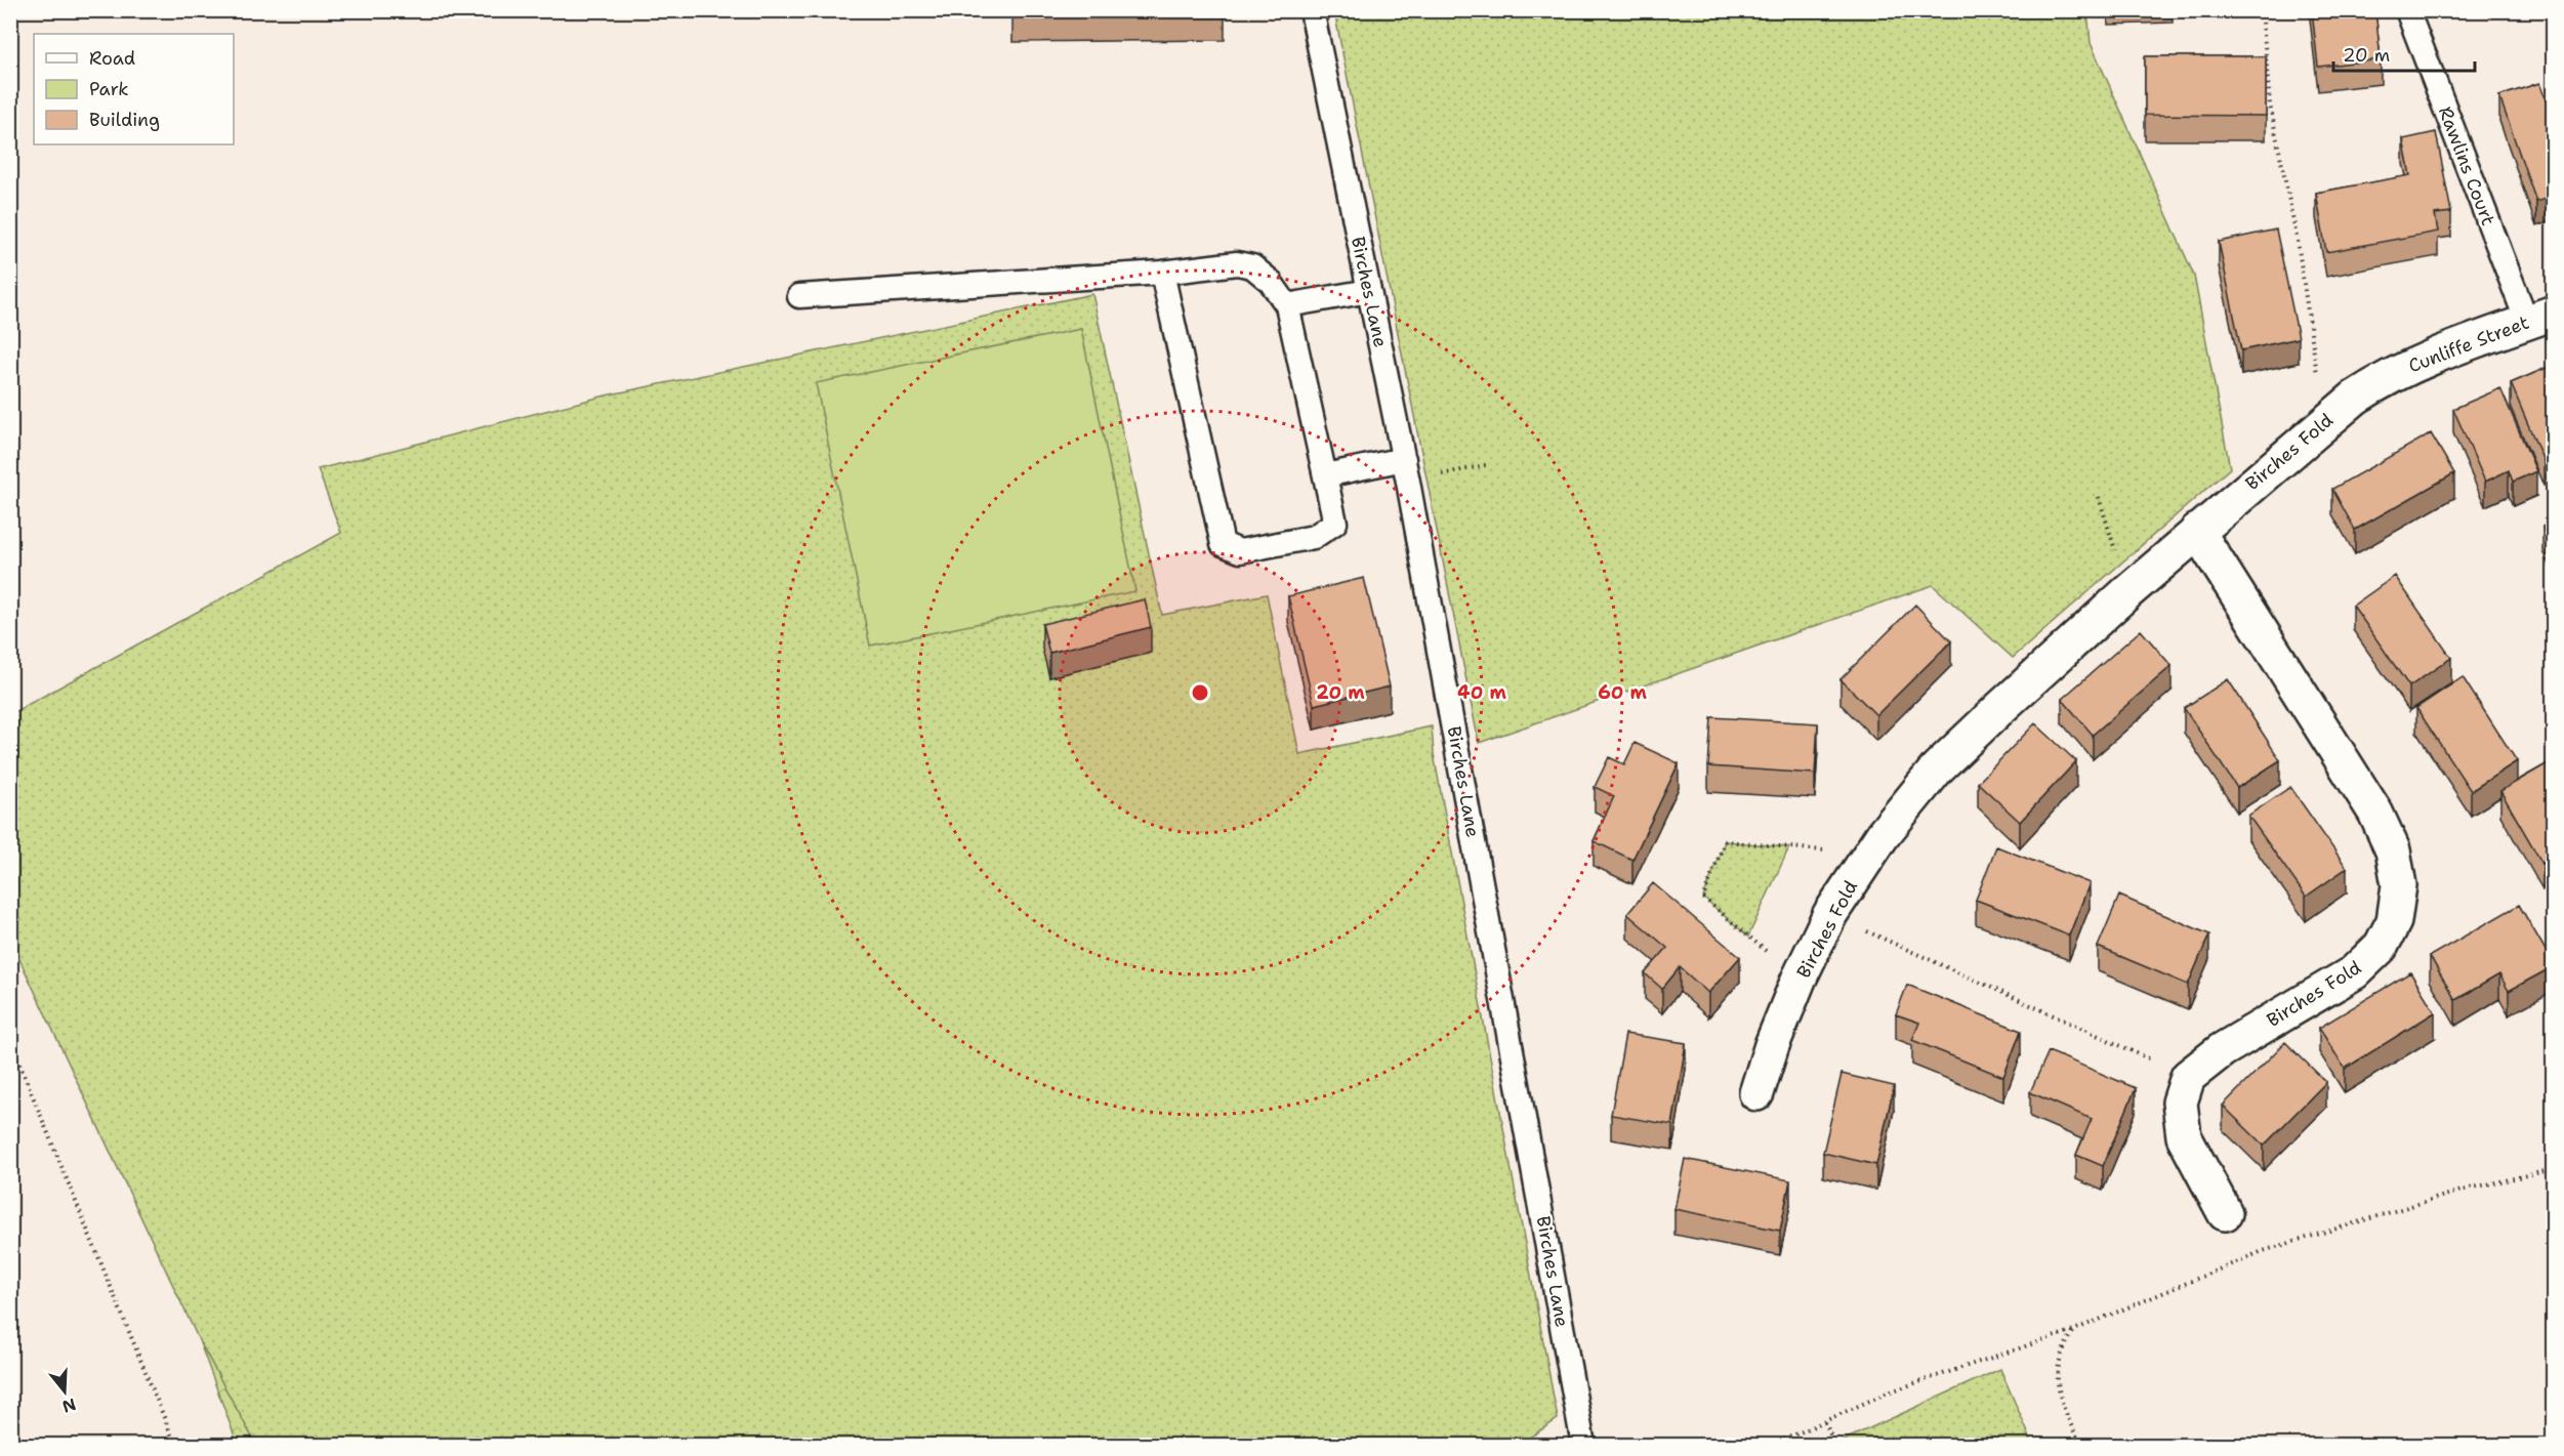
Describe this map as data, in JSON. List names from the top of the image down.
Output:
{
  "streets": {
    "street": ["Cunliffe Street", "Birches Fold"],
    "lane": ["Rawlins Court", "Birches Lane"]
  },
  "crossings": [
    ["Rawlins Court", "Cunliffe Street"],
    ["Cunliffe Street", "Birches Fold"]
  ],
  "legend": ["Road", "Park", "Building"],
  "scale_bar": "20 m",
  "north": "bottom",
  "rings": ["20 m", "40 m", "60 m"]
}
